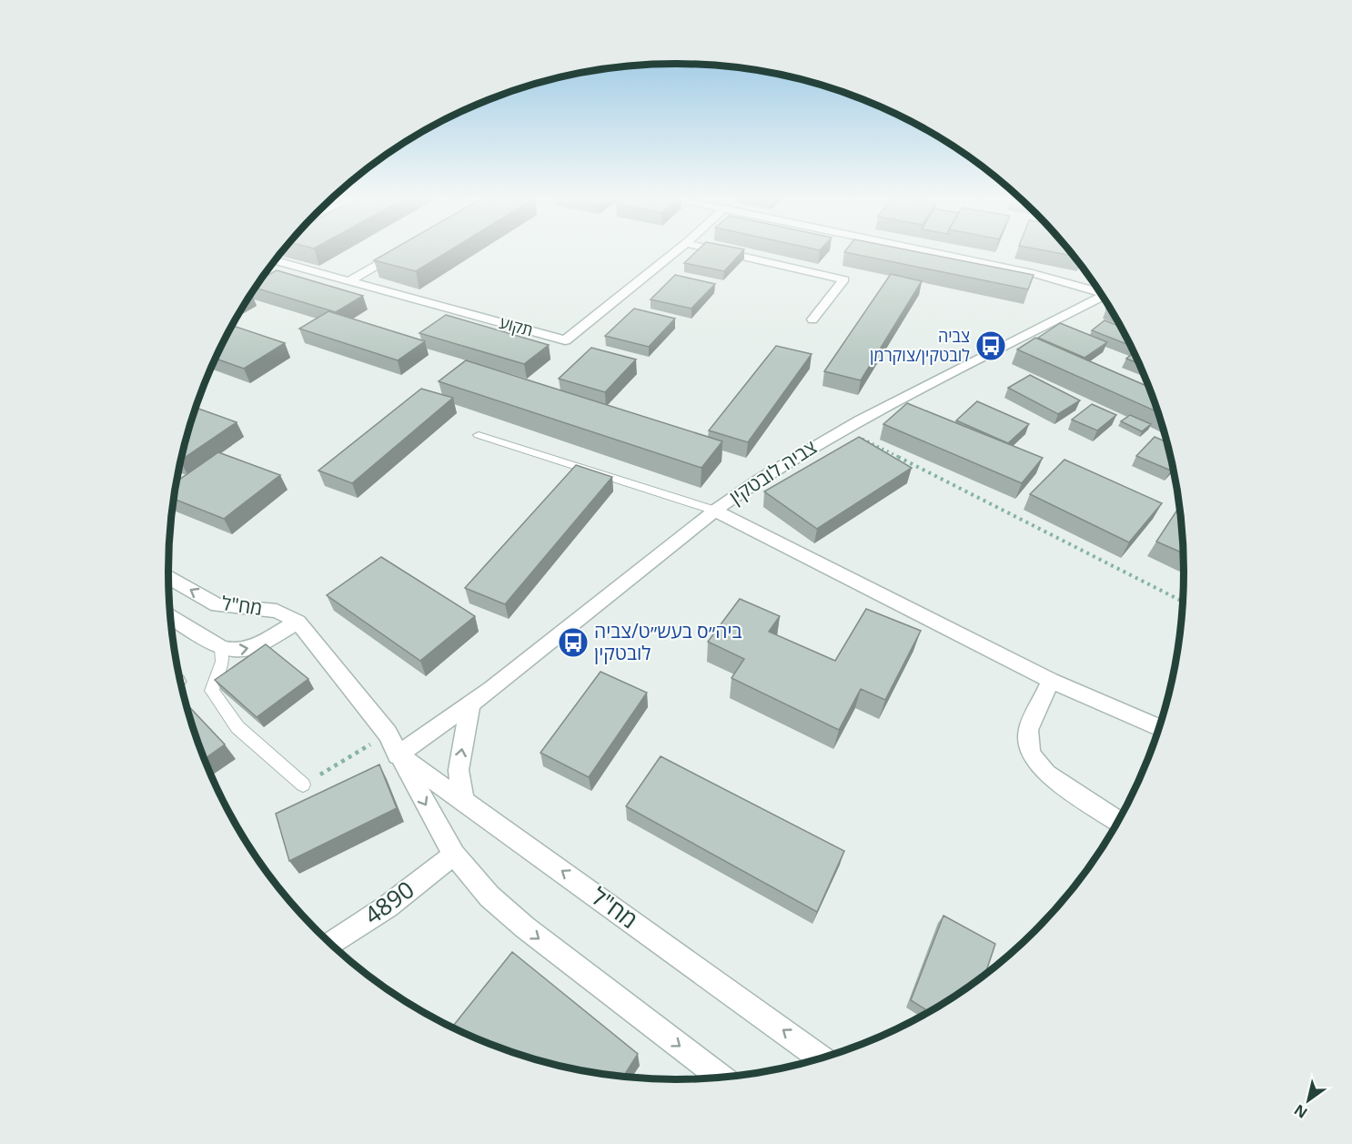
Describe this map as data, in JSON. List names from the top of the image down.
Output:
{
  "streets": {
    "street": [
      "תקוע",
      "צביה לובטקין",
      "מח\"ל",
      "4890"
    ]
  },
  "crossings": [
    ["צביה לובטקין", "מח\"ל"],
    ["מח\"ל", "4890"]
  ],
  "places": {
    "bus stop": ["צביה לובטקין/צוקרמן", "ביה״ס בעש״ט/צביה לובטקין"]
  },
  "north": "bottom left"
}
